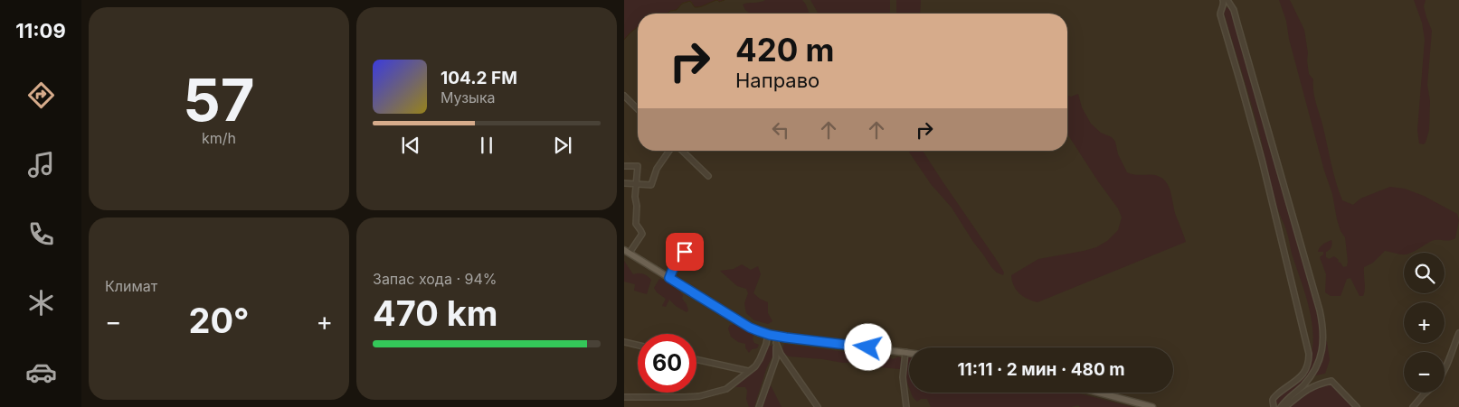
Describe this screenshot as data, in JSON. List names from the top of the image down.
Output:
{
  "page": {
    "tabs": "11:09",
    "tile": [
      ["57", "km/h"],
      "Климат",
      ["Запас хода · 94%", "470 km"]
    ],
    "turn": ["420 m", "Направо"],
    "song": ["104.2 FM", "Музыка"],
    "map_buttons": ["+", "−"],
    "heat": ["−", "20°", "+"],
    "limit": "60",
    "trip": "11:11 · 2 мин · 480 m"
  }
}
